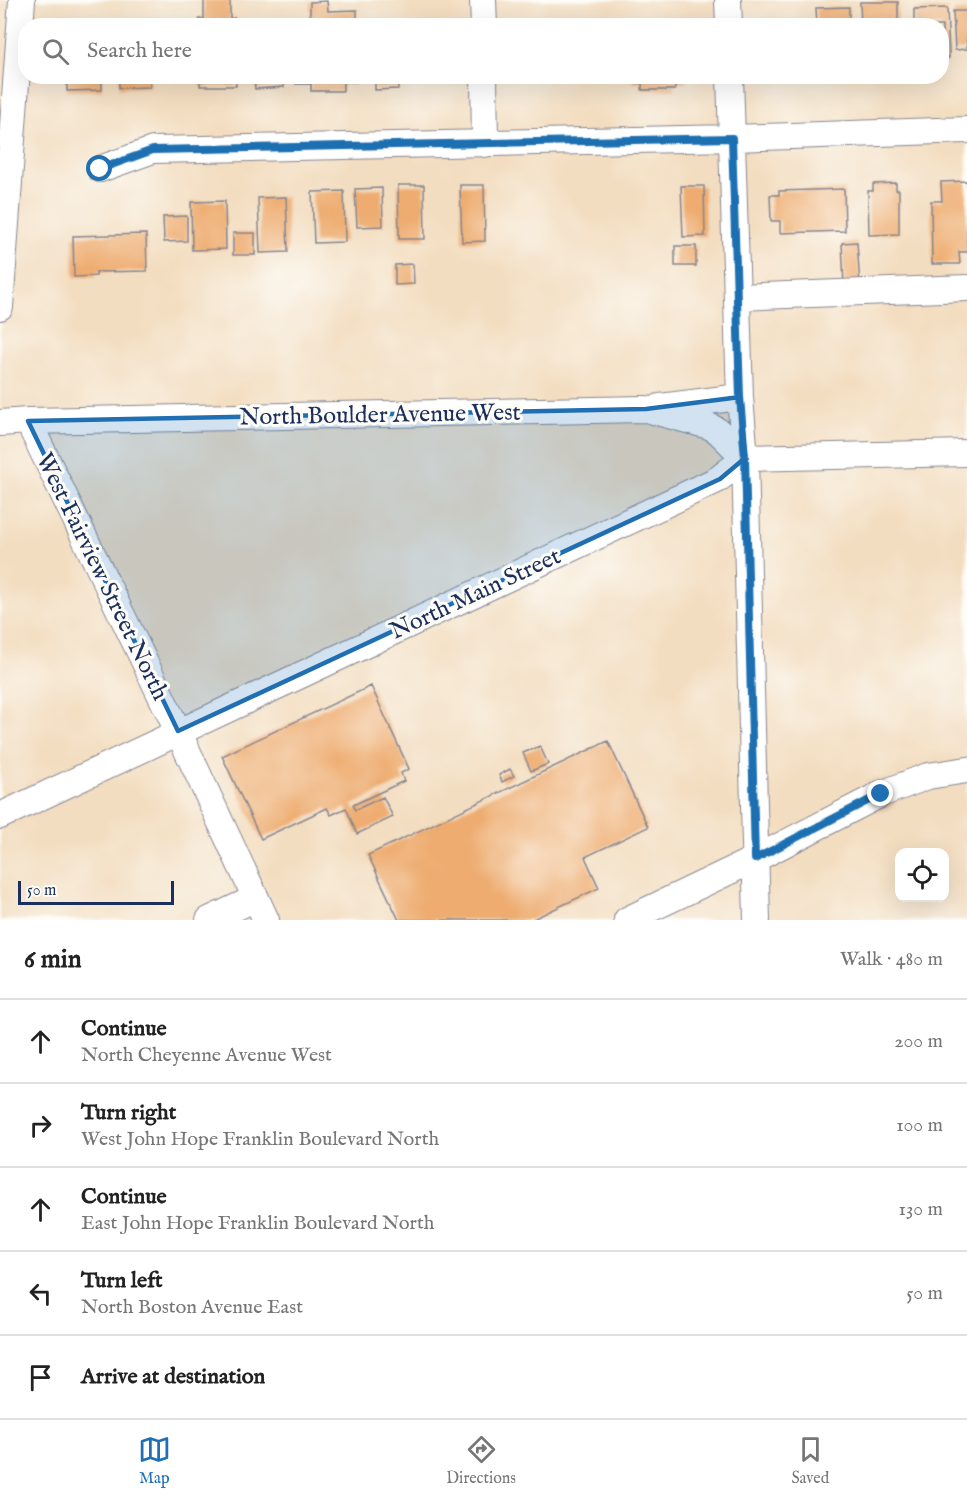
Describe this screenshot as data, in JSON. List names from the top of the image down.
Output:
{
  "streets": {
    "street": ["North Boulder Avenue West", "West Fairview Street North", "North Main Street"]
  },
  "crossings": [
    ["North Boulder Avenue West", "West Fairview Street North"],
    ["North Boulder Avenue West", "North Main Street"],
    ["West Fairview Street North", "North Main Street"]
  ],
  "scale_bar": "50 m",
  "page": {
    "search": "Search here",
    "scale": "50 m",
    "heading": ["6 min", "Walk · 480 m"],
    "list": [
      ["Continue", "North Cheyenne Avenue West", "200 m"],
      ["Turn right", "West John Hope Franklin Boulevard North", "100 m"],
      ["Continue", "East John Hope Franklin Boulevard North", "130 m"],
      ["Turn left", "North Boston Avenue East", "50 m"],
      "Arrive at destination"
    ],
    "nav": ["Map", "Directions", "Saved"]
  }
}
